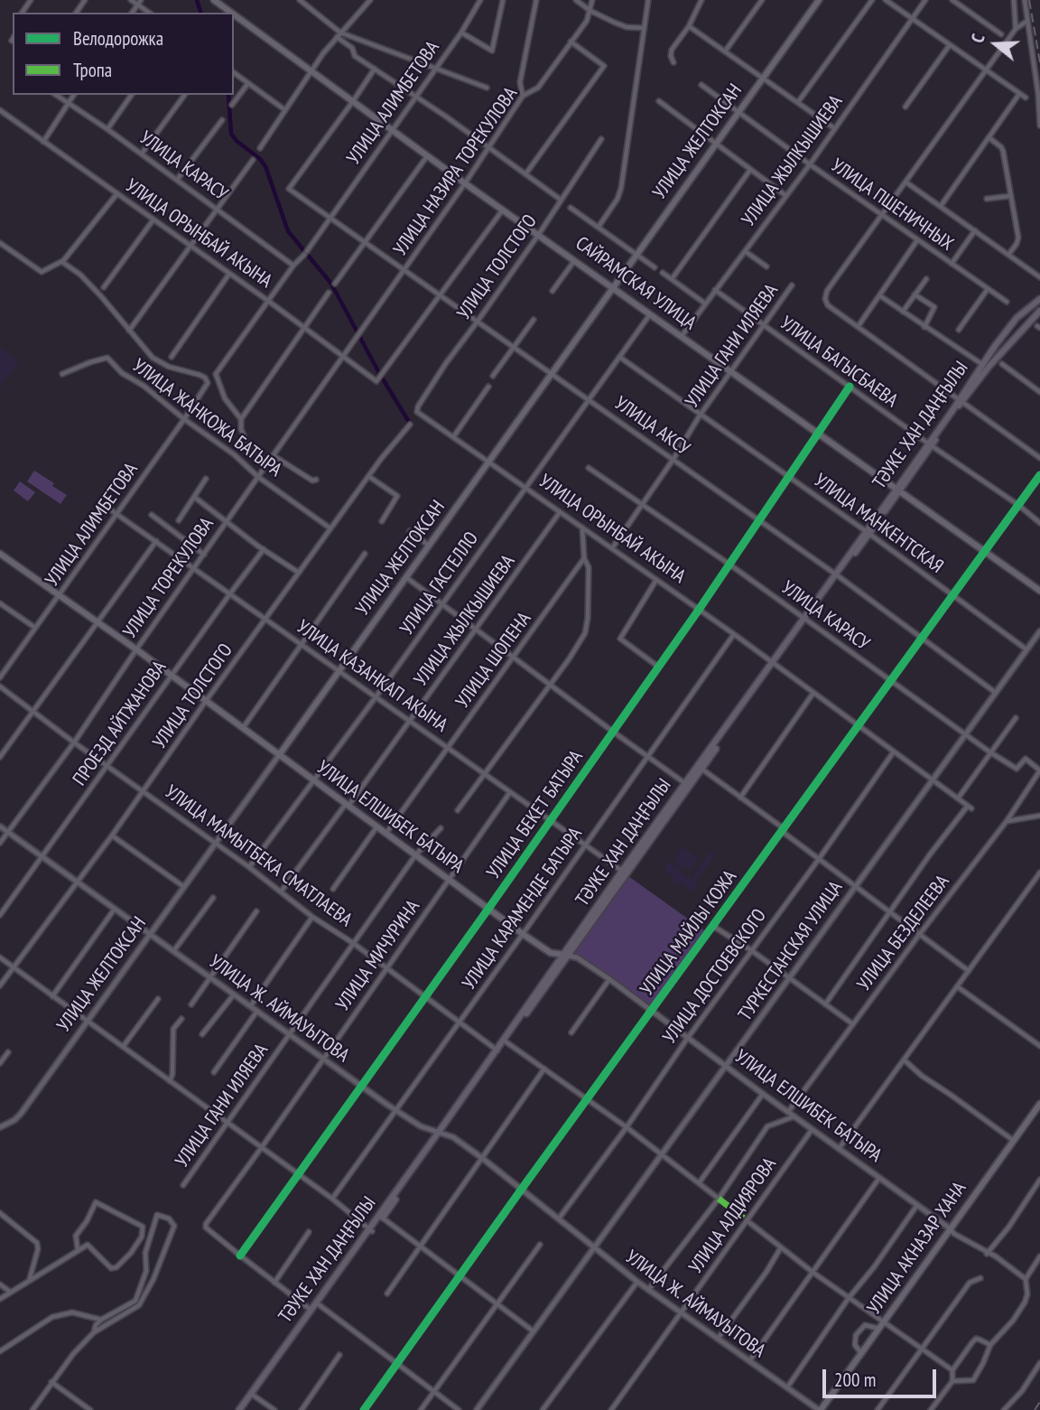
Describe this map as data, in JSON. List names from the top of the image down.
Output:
{
  "streets": {
    "main road": [
      "УЛИЦА ЖЕЛТОКСАН",
      "САЙРАМСКАЯ УЛИЦА",
      "ТӘУКЕ ХАН ДАҢҒЫЛЫ",
      "УЛИЦА ЕЛШИБЕК БАТЫРА",
      "УЛИЦА АКНАЗАР ХАНА"
    ],
    "street": [
      "УЛИЦА АЛИМБЕТОВА",
      "УЛИЦА ЖЫЛКЫШИЕВА",
      "УЛИЦА КАРАСУ",
      "УЛИЦА НАЗИРА ТОРЕКУЛОВА",
      "УЛИЦА ПШЕНИЧНЫХ",
      "УЛИЦА ОРЫНБАЙ АКЫНА",
      "УЛИЦА ТОЛСТОГО",
      "УЛИЦА ГАНИ ИЛЯЕВА",
      "УЛИЦА БАГЫСБАЕВА",
      "УЛИЦА ЖАНКОЖА БАТЫРА",
      "УЛИЦА АКСУ",
      "УЛИЦА МАНКЕНТСКАЯ",
      "УЛИЦА ТОРЕКУЛОВА",
      "УЛИЦА ГАСТЕЛЛО",
      "УЛИЦА ШОПЕНА",
      "УЛИЦА КАЗАНКАП АКЫНА",
      "ПРОЕЗД АЙТЖАНОВА",
      "УЛИЦА БЕКЕТ БАТЫРА",
      "УЛИЦА МАМЫТБЕКА СМАТЛАЕВА",
      "УЛИЦА КАРАМЕНДЕ БАТЫРА",
      "УЛИЦА МАЙЛЫ КОЖА",
      "УЛИЦА БЕЗДЕЛЕЕВА",
      "ТУРКЕСТАНСКАЯ УЛИЦА",
      "УЛИЦА МИЧУРИНА",
      "УЛИЦА ДОСТОЕВСКОГО",
      "УЛИЦА Ж. АЙМАУЫТОВА",
      "УЛИЦА АЛДИЯРОВА"
    ]
  },
  "crossings": [
    ["УЛИЦА АЛИМБЕТОВА", "УЛИЦА КАРАСУ"],
    ["УЛИЦА АЛИМБЕТОВА", "УЛИЦА ОРЫНБАЙ АКЫНА"],
    ["УЛИЦА АЛИМБЕТОВА", "САЙРАМСКАЯ УЛИЦА"],
    ["УЛИЦА АЛИМБЕТОВА", "УЛИЦА ЖАНКОЖА БАТЫРА"],
    ["УЛИЦА АЛИМБЕТОВА", "УЛИЦА АКСУ"],
    ["УЛИЦА АЛИМБЕТОВА", "УЛИЦА КАЗАНКАП АКЫНА"],
    ["УЛИЦА АЛИМБЕТОВА", "УЛИЦА ЕЛШИБЕК БАТЫРА"],
    ["УЛИЦА ЖЕЛТОКСАН", "УЛИЦА ПШЕНИЧНЫХ"],
    ["УЛИЦА ЖЕЛТОКСАН", "УЛИЦА ОРЫНБАЙ АКЫНА"],
    ["УЛИЦА ЖЕЛТОКСАН", "САЙРАМСКАЯ УЛИЦА"],
    ["УЛИЦА ЖЕЛТОКСАН", "УЛИЦА АКСУ"],
    ["УЛИЦА ЖЕЛТОКСАН", "УЛИЦА КАЗАНКАП АКЫНА"],
    ["УЛИЦА ЖЕЛТОКСАН", "УЛИЦА ЕЛШИБЕК БАТЫРА"],
    ["УЛИЦА ЖЕЛТОКСАН", "УЛИЦА МАМЫТБЕКА СМАТЛАЕВА"],
    ["УЛИЦА ЖЕЛТОКСАН", "УЛИЦА Ж. АЙМАУЫТОВА"],
    ["УЛИЦА ЖЫЛКЫШИЕВА", "УЛИЦА ПШЕНИЧНЫХ"],
    ["УЛИЦА ЖЫЛКЫШИЕВА", "УЛИЦА ОРЫНБАЙ АКЫНА"],
    ["УЛИЦА ЖЫЛКЫШИЕВА", "САЙРАМСКАЯ УЛИЦА"],
    ["УЛИЦА ЖЫЛКЫШИЕВА", "УЛИЦА БАГЫСБАЕВА"],
    ["УЛИЦА ЖЫЛКЫШИЕВА", "УЛИЦА КАЗАНКАП АКЫНА"],
    ["УЛИЦА ЖЫЛКЫШИЕВА", "УЛИЦА ЕЛШИБЕК БАТЫРА"],
    ["УЛИЦА КАРАСУ", "УЛИЦА ГАНИ ИЛЯЕВА"],
    ["УЛИЦА КАРАСУ", "ТӘУКЕ ХАН ДАҢҒЫЛЫ"],
    ["УЛИЦА КАРАСУ", "УЛИЦА БЕКЕТ БАТЫРА"],
    ["УЛИЦА КАРАСУ", "УЛИЦА МАЙЛЫ КОЖА"],
    ["УЛИЦА КАРАСУ", "УЛИЦА БЕЗДЕЛЕЕВА"],
    ["УЛИЦА КАРАСУ", "ТУРКЕСТАНСКАЯ УЛИЦА"],
    ["УЛИЦА НАЗИРА ТОРЕКУЛОВА", "САЙРАМСКАЯ УЛИЦА"],
    ["УЛИЦА НАЗИРА ТОРЕКУЛОВА", "УЛИЦА АКСУ"],
    ["УЛИЦА НАЗИРА ТОРЕКУЛОВА", "УЛИЦА ТОРЕКУЛОВА"],
    ["УЛИЦА ОРЫНБАЙ АКЫНА", "УЛИЦА ТОЛСТОГО"],
    ["УЛИЦА ОРЫНБАЙ АКЫНА", "УЛИЦА ГАНИ ИЛЯЕВА"],
    ["УЛИЦА ОРЫНБАЙ АКЫНА", "ТӘУКЕ ХАН ДАҢҒЫЛЫ"],
    ["УЛИЦА ОРЫНБАЙ АКЫНА", "УЛИЦА АКСУ"],
    ["УЛИЦА ОРЫНБАЙ АКЫНА", "УЛИЦА ТОРЕКУЛОВА"],
    ["УЛИЦА ОРЫНБАЙ АКЫНА", "УЛИЦА ГАСТЕЛЛО"],
    ["УЛИЦА ОРЫНБАЙ АКЫНА", "УЛИЦА БЕКЕТ БАТЫРА"],
    ["УЛИЦА ОРЫНБАЙ АКЫНА", "УЛИЦА КАРАМЕНДЕ БАТЫРА"],
    ["УЛИЦА ОРЫНБАЙ АКЫНА", "УЛИЦА МАЙЛЫ КОЖА"],
    ["УЛИЦА ОРЫНБАЙ АКЫНА", "ТУРКЕСТАНСКАЯ УЛИЦА"],
    ["УЛИЦА ОРЫНБАЙ АКЫНА", "УЛИЦА ДОСТОЕВСКОГО"],
    ["УЛИЦА ТОЛСТОГО", "САЙРАМСКАЯ УЛИЦА"],
    ["УЛИЦА ТОЛСТОГО", "УЛИЦА ЖАНКОЖА БАТЫРА"],
    ["УЛИЦА ТОЛСТОГО", "УЛИЦА АКСУ"],
    ["УЛИЦА ТОЛСТОГО", "УЛИЦА КАЗАНКАП АКЫНА"],
    ["УЛИЦА ТОЛСТОГО", "УЛИЦА ЕЛШИБЕК БАТЫРА"],
    ["УЛИЦА ТОЛСТОГО", "УЛИЦА МАМЫТБЕКА СМАТЛАЕВА"],
    ["УЛИЦА ТОЛСТОГО", "УЛИЦА Ж. АЙМАУЫТОВА"],
    ["САЙРАМСКАЯ УЛИЦА", "УЛИЦА ГАНИ ИЛЯЕВА"],
    ["САЙРАМСКАЯ УЛИЦА", "ТӘУКЕ ХАН ДАҢҒЫЛЫ"],
    ["САЙРАМСКАЯ УЛИЦА", "УЛИЦА АКСУ"],
    ["САЙРАМСКАЯ УЛИЦА", "УЛИЦА ГАСТЕЛЛО"],
    ["САЙРАМСКАЯ УЛИЦА", "УЛИЦА БЕКЕТ БАТЫРА"],
    ["САЙРАМСКАЯ УЛИЦА", "УЛИЦА МАЙЛЫ КОЖА"],
    ["УЛИЦА ГАНИ ИЛЯЕВА", "УЛИЦА БАГЫСБАЕВА"],
    ["УЛИЦА ГАНИ ИЛЯЕВА", "УЛИЦА АКСУ"],
    ["УЛИЦА ГАНИ ИЛЯЕВА", "УЛИЦА МАНКЕНТСКАЯ"],
    ["УЛИЦА ГАНИ ИЛЯЕВА", "УЛИЦА ЕЛШИБЕК БАТЫРА"],
    ["УЛИЦА ГАНИ ИЛЯЕВА", "УЛИЦА МАМЫТБЕКА СМАТЛАЕВА"],
    ["УЛИЦА ГАНИ ИЛЯЕВА", "УЛИЦА Ж. АЙМАУЫТОВА"],
    ["УЛИЦА БАГЫСБАЕВА", "ТӘУКЕ ХАН ДАҢҒЫЛЫ"],
    ["УЛИЦА БАГЫСБАЕВА", "УЛИЦА БЕКЕТ БАТЫРА"],
    ["УЛИЦА БАГЫСБАЕВА", "УЛИЦА МАЙЛЫ КОЖА"],
    ["УЛИЦА ЖАНКОЖА БАТЫРА", "УЛИЦА ТОРЕКУЛОВА"],
    ["ТӘУКЕ ХАН ДАҢҒЫЛЫ", "УЛИЦА АКСУ"],
    ["ТӘУКЕ ХАН ДАҢҒЫЛЫ", "УЛИЦА МАНКЕНТСКАЯ"],
    ["ТӘУКЕ ХАН ДАҢҒЫЛЫ", "УЛИЦА КАЗАНКАП АКЫНА"],
    ["ТӘУКЕ ХАН ДАҢҒЫЛЫ", "УЛИЦА ЕЛШИБЕК БАТЫРА"],
    ["ТӘУКЕ ХАН ДАҢҒЫЛЫ", "УЛИЦА МАМЫТБЕКА СМАТЛАЕВА"],
    ["ТӘУКЕ ХАН ДАҢҒЫЛЫ", "УЛИЦА Ж. АЙМАУЫТОВА"],
    ["УЛИЦА АКСУ", "УЛИЦА ГАСТЕЛЛО"],
    ["УЛИЦА АКСУ", "УЛИЦА БЕКЕТ БАТЫРА"],
    ["УЛИЦА АКСУ", "УЛИЦА МАЙЛЫ КОЖА"],
    ["УЛИЦА АКСУ", "ТУРКЕСТАНСКАЯ УЛИЦА"],
    ["УЛИЦА МАНКЕНТСКАЯ", "УЛИЦА ГАСТЕЛЛО"],
    ["УЛИЦА МАНКЕНТСКАЯ", "УЛИЦА БЕКЕТ БАТЫРА"],
    ["УЛИЦА МАНКЕНТСКАЯ", "УЛИЦА МАЙЛЫ КОЖА"],
    ["УЛИЦА МАНКЕНТСКАЯ", "ТУРКЕСТАНСКАЯ УЛИЦА"],
    ["УЛИЦА ТОРЕКУЛОВА", "УЛИЦА КАЗАНКАП АКЫНА"],
    ["УЛИЦА ТОРЕКУЛОВА", "УЛИЦА ЕЛШИБЕК БАТЫРА"],
    ["УЛИЦА ТОРЕКУЛОВА", "УЛИЦА МАМЫТБЕКА СМАТЛАЕВА"],
    ["УЛИЦА ТОРЕКУЛОВА", "УЛИЦА Ж. АЙМАУЫТОВА"],
    ["УЛИЦА ГАСТЕЛЛО", "УЛИЦА КАЗАНКАП АКЫНА"],
    ["УЛИЦА ГАСТЕЛЛО", "УЛИЦА ЕЛШИБЕК БАТЫРА"],
    ["УЛИЦА ГАСТЕЛЛО", "УЛИЦА МАМЫТБЕКА СМАТЛАЕВА"],
    ["УЛИЦА ШОПЕНА", "УЛИЦА КАЗАНКАП АКЫНА"],
    ["УЛИЦА ШОПЕНА", "УЛИЦА ЕЛШИБЕК БАТЫРА"],
    ["УЛИЦА КАЗАНКАП АКЫНА", "ПРОЕЗД АЙТЖАНОВА"],
    ["УЛИЦА КАЗАНКАП АКЫНА", "УЛИЦА БЕКЕТ БАТЫРА"],
    ["УЛИЦА КАЗАНКАП АКЫНА", "УЛИЦА КАРАМЕНДЕ БАТЫРА"],
    ["УЛИЦА КАЗАНКАП АКЫНА", "УЛИЦА МИЧУРИНА"],
    ["ПРОЕЗД АЙТЖАНОВА", "УЛИЦА ЕЛШИБЕК БАТЫРА"],
    ["ПРОЕЗД АЙТЖАНОВА", "УЛИЦА МАМЫТБЕКА СМАТЛАЕВА"],
    ["ПРОЕЗД АЙТЖАНОВА", "УЛИЦА Ж. АЙМАУЫТОВА"],
    ["УЛИЦА БЕКЕТ БАТЫРА", "УЛИЦА ЕЛШИБЕК БАТЫРА"],
    ["УЛИЦА БЕКЕТ БАТЫРА", "УЛИЦА МАМЫТБЕКА СМАТЛАЕВА"],
    ["УЛИЦА БЕКЕТ БАТЫРА", "УЛИЦА МИЧУРИНА"],
    ["УЛИЦА БЕКЕТ БАТЫРА", "УЛИЦА Ж. АЙМАУЫТОВА"],
    ["УЛИЦА ЕЛШИБЕК БАТЫРА", "УЛИЦА КАРАМЕНДЕ БАТЫРА"],
    ["УЛИЦА ЕЛШИБЕК БАТЫРА", "УЛИЦА МАЙЛЫ КОЖА"],
    ["УЛИЦА ЕЛШИБЕК БАТЫРА", "УЛИЦА БЕЗДЕЛЕЕВА"],
    ["УЛИЦА ЕЛШИБЕК БАТЫРА", "ТУРКЕСТАНСКАЯ УЛИЦА"],
    ["УЛИЦА ЕЛШИБЕК БАТЫРА", "УЛИЦА МИЧУРИНА"],
    ["УЛИЦА ЕЛШИБЕК БАТЫРА", "УЛИЦА ДОСТОЕВСКОГО"],
    ["УЛИЦА ЕЛШИБЕК БАТЫРА", "УЛИЦА АЛДИЯРОВА"],
    ["УЛИЦА ЕЛШИБЕК БАТЫРА", "УЛИЦА АКНАЗАР ХАНА"],
    ["УЛИЦА МАМЫТБЕКА СМАТЛАЕВА", "УЛИЦА КАРАМЕНДЕ БАТЫРА"],
    ["УЛИЦА МАМЫТБЕКА СМАТЛАЕВА", "УЛИЦА МИЧУРИНА"],
    ["УЛИЦА КАРАМЕНДЕ БАТЫРА", "УЛИЦА Ж. АЙМАУЫТОВА"],
    ["УЛИЦА МАЙЛЫ КОЖА", "УЛИЦА Ж. АЙМАУЫТОВА"],
    ["ТУРКЕСТАНСКАЯ УЛИЦА", "УЛИЦА Ж. АЙМАУЫТОВА"],
    ["УЛИЦА МИЧУРИНА", "УЛИЦА Ж. АЙМАУЫТОВА"],
    ["УЛИЦА ДОСТОЕВСКОГО", "УЛИЦА Ж. АЙМАУЫТОВА"],
    ["УЛИЦА Ж. АЙМАУЫТОВА", "УЛИЦА АЛДИЯРОВА"],
    ["УЛИЦА Ж. АЙМАУЫТОВА", "УЛИЦА АКНАЗАР ХАНА"]
  ],
  "legend": ["Велодорожка", "Тропа"],
  "scale_bar": "200 m",
  "north": "left"
}
